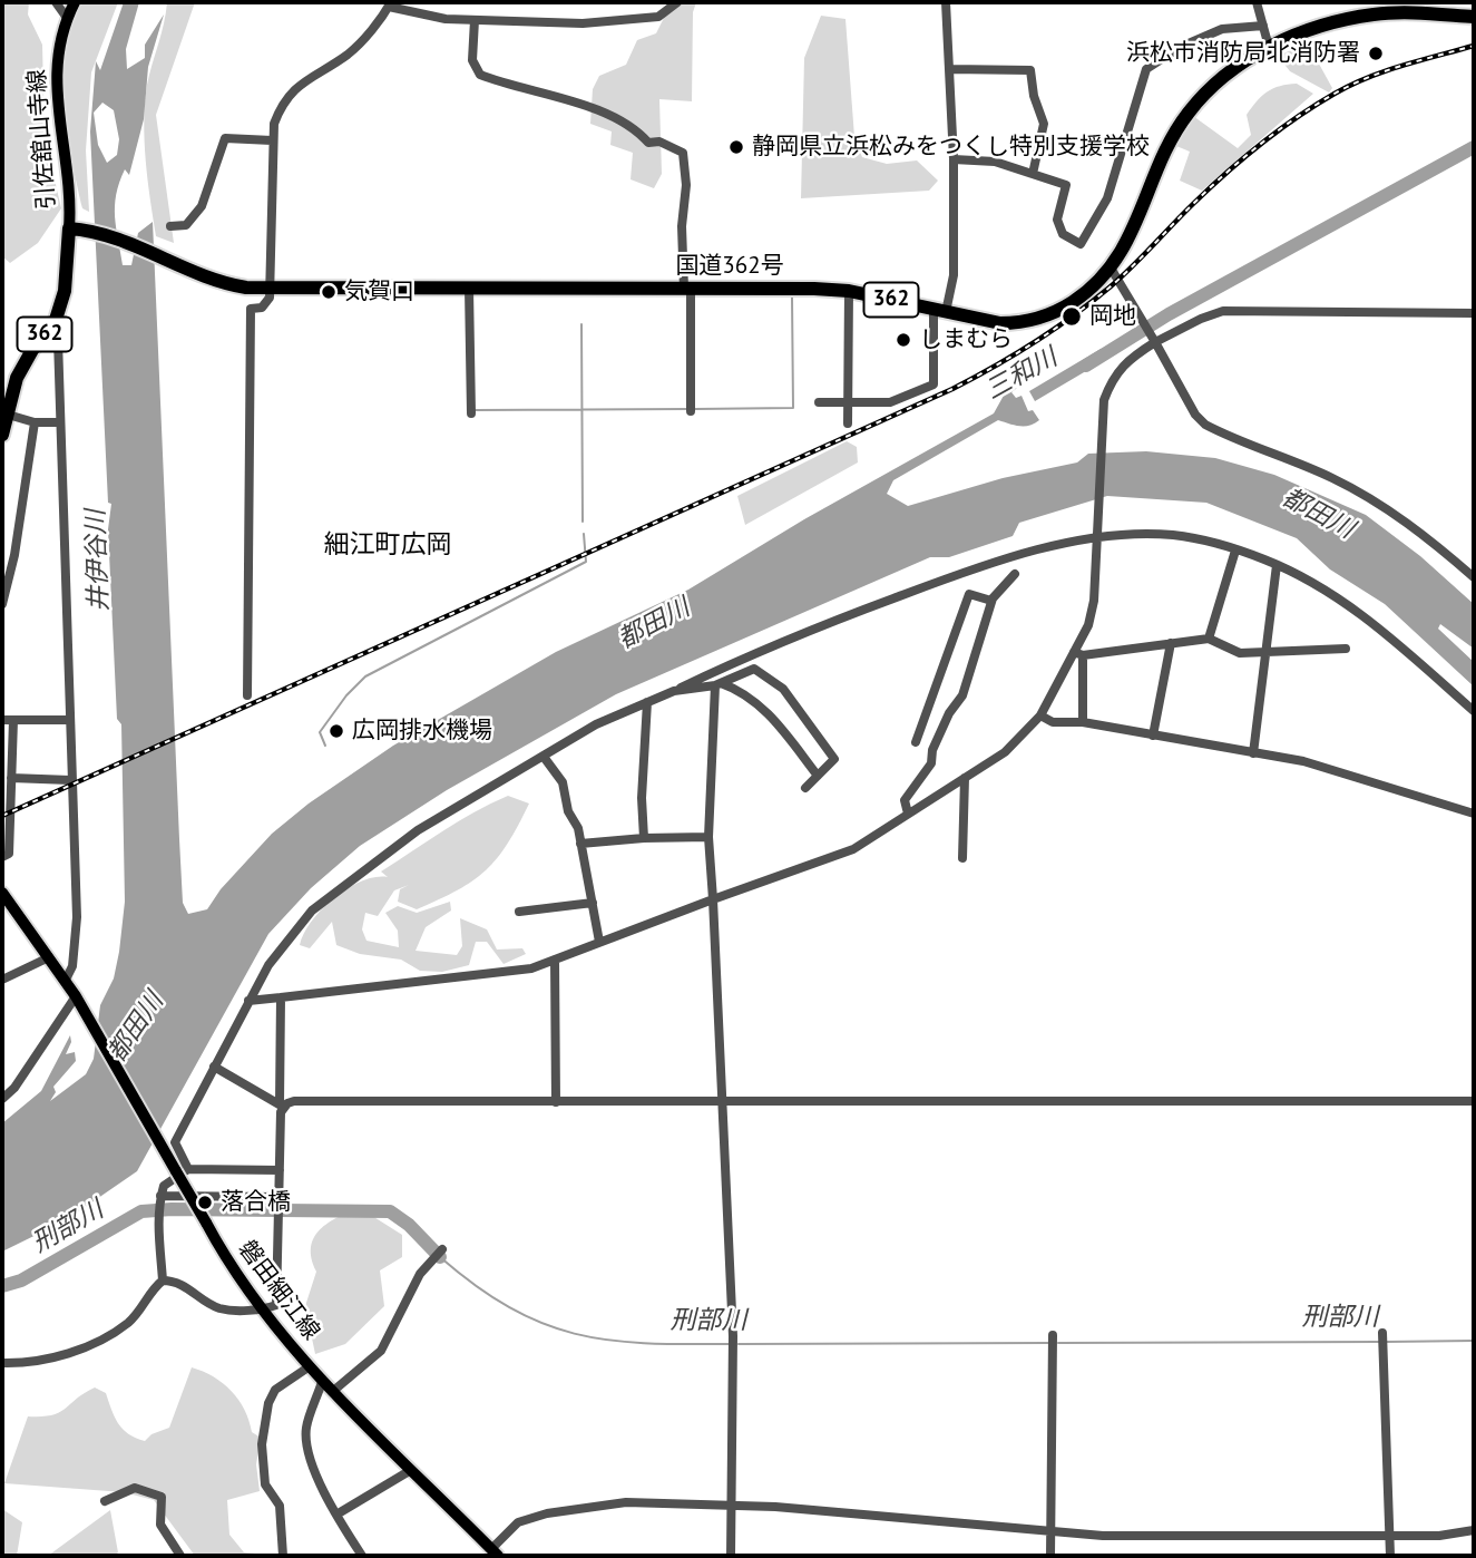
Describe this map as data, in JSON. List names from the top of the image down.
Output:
{
  "streets": {
    "highway": ["国道362号", "362"],
    "main road": ["引佐舘山寺線", "磐田細江線"]
  },
  "crossings": [
    ["引佐舘山寺線", "国道362号"],
    ["引佐舘山寺線", "362"],
    ["国道362号", "362"]
  ],
  "districts": ["細江町広岡"],
  "water": [
    "三和川",
    "都田川",
    "井伊谷川",
    "刑部川"
  ],
  "places": [
    "浜松市消防局北消防署",
    "静岡県立浜松みをつくし特別支援学校",
    "気賀口",
    "岡地",
    "しまむら",
    "広岡排水機場",
    "落合橋"
  ]
}
